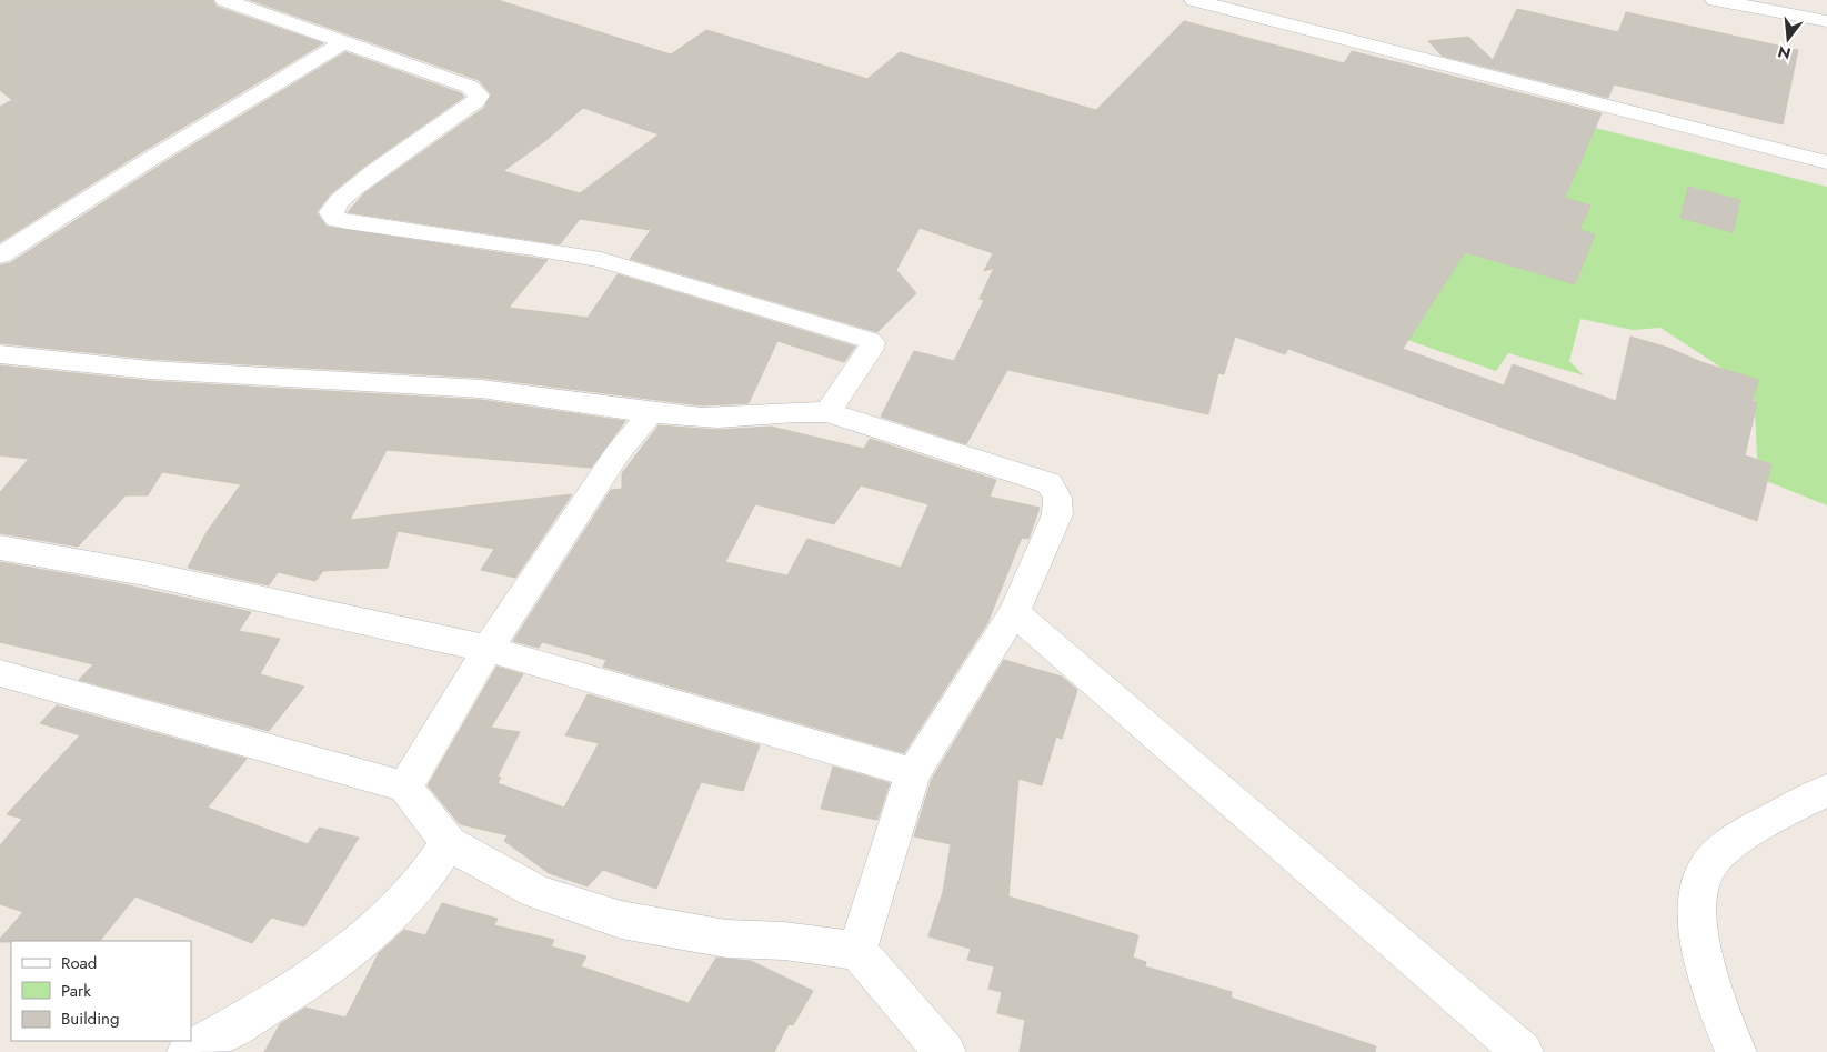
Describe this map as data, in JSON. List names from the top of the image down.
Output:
{
  "legend": ["Road", "Park", "Building"],
  "north": "bottom"
}
